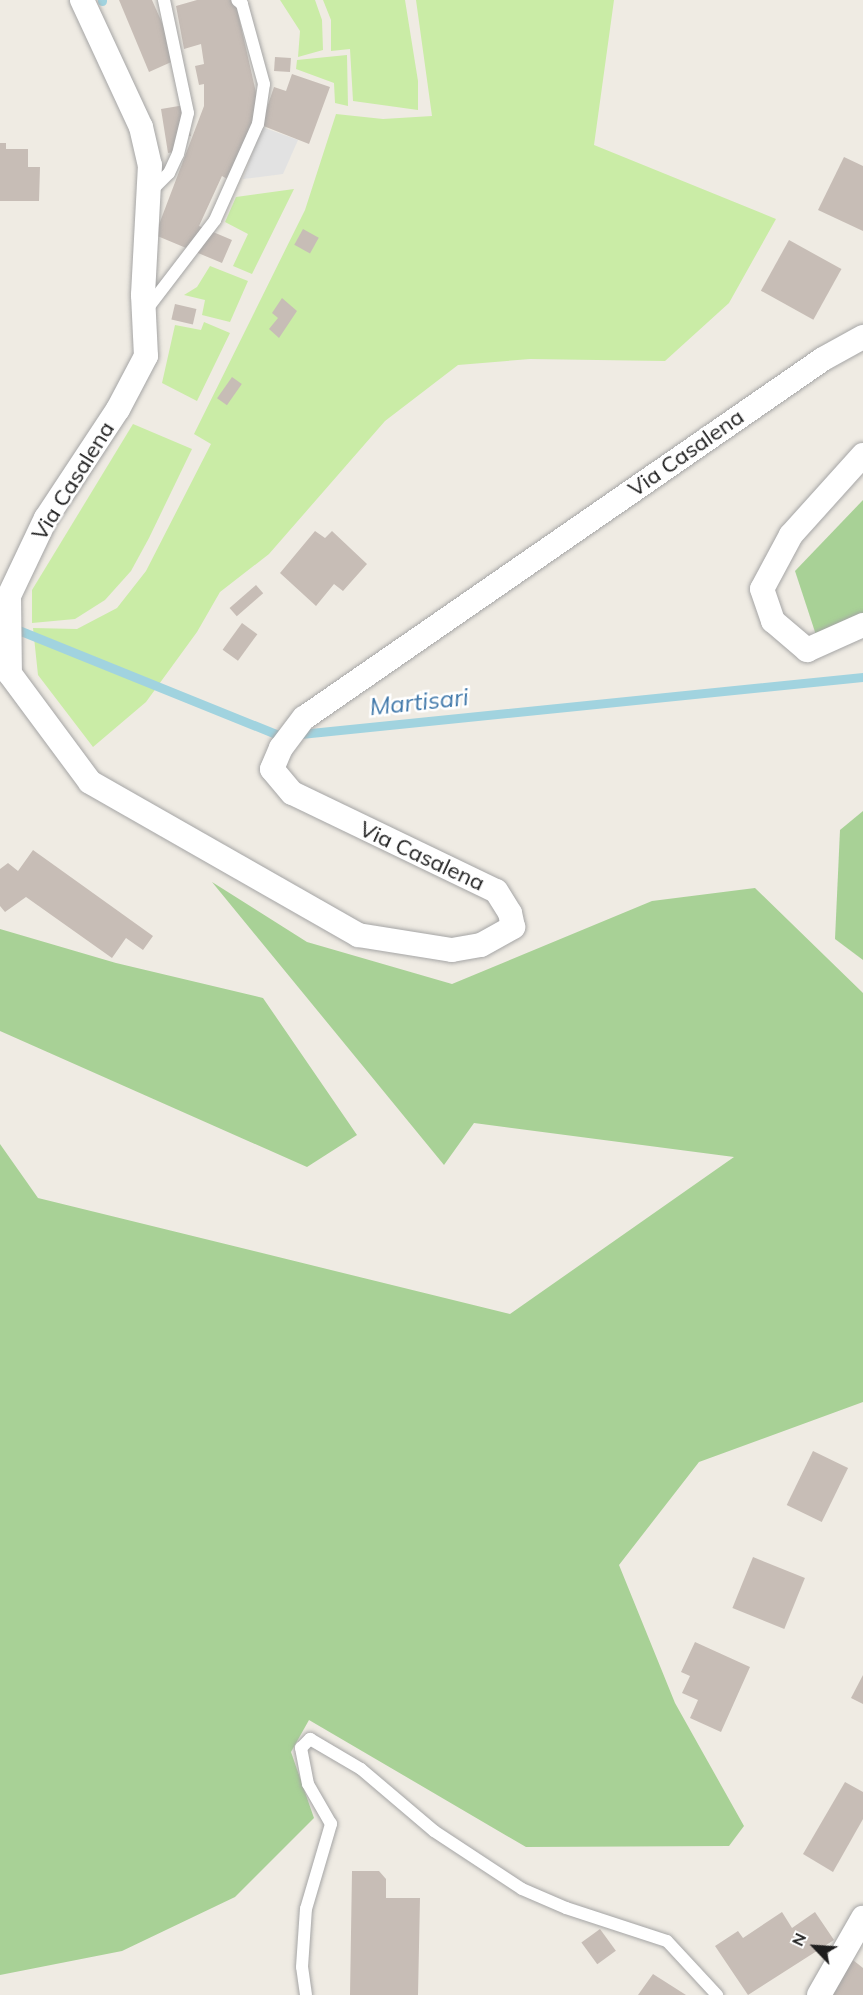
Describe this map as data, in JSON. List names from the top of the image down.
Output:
{
  "streets": {
    "street": ["Via Casalena"]
  },
  "water": ["Martisari"],
  "north": "top left"
}
